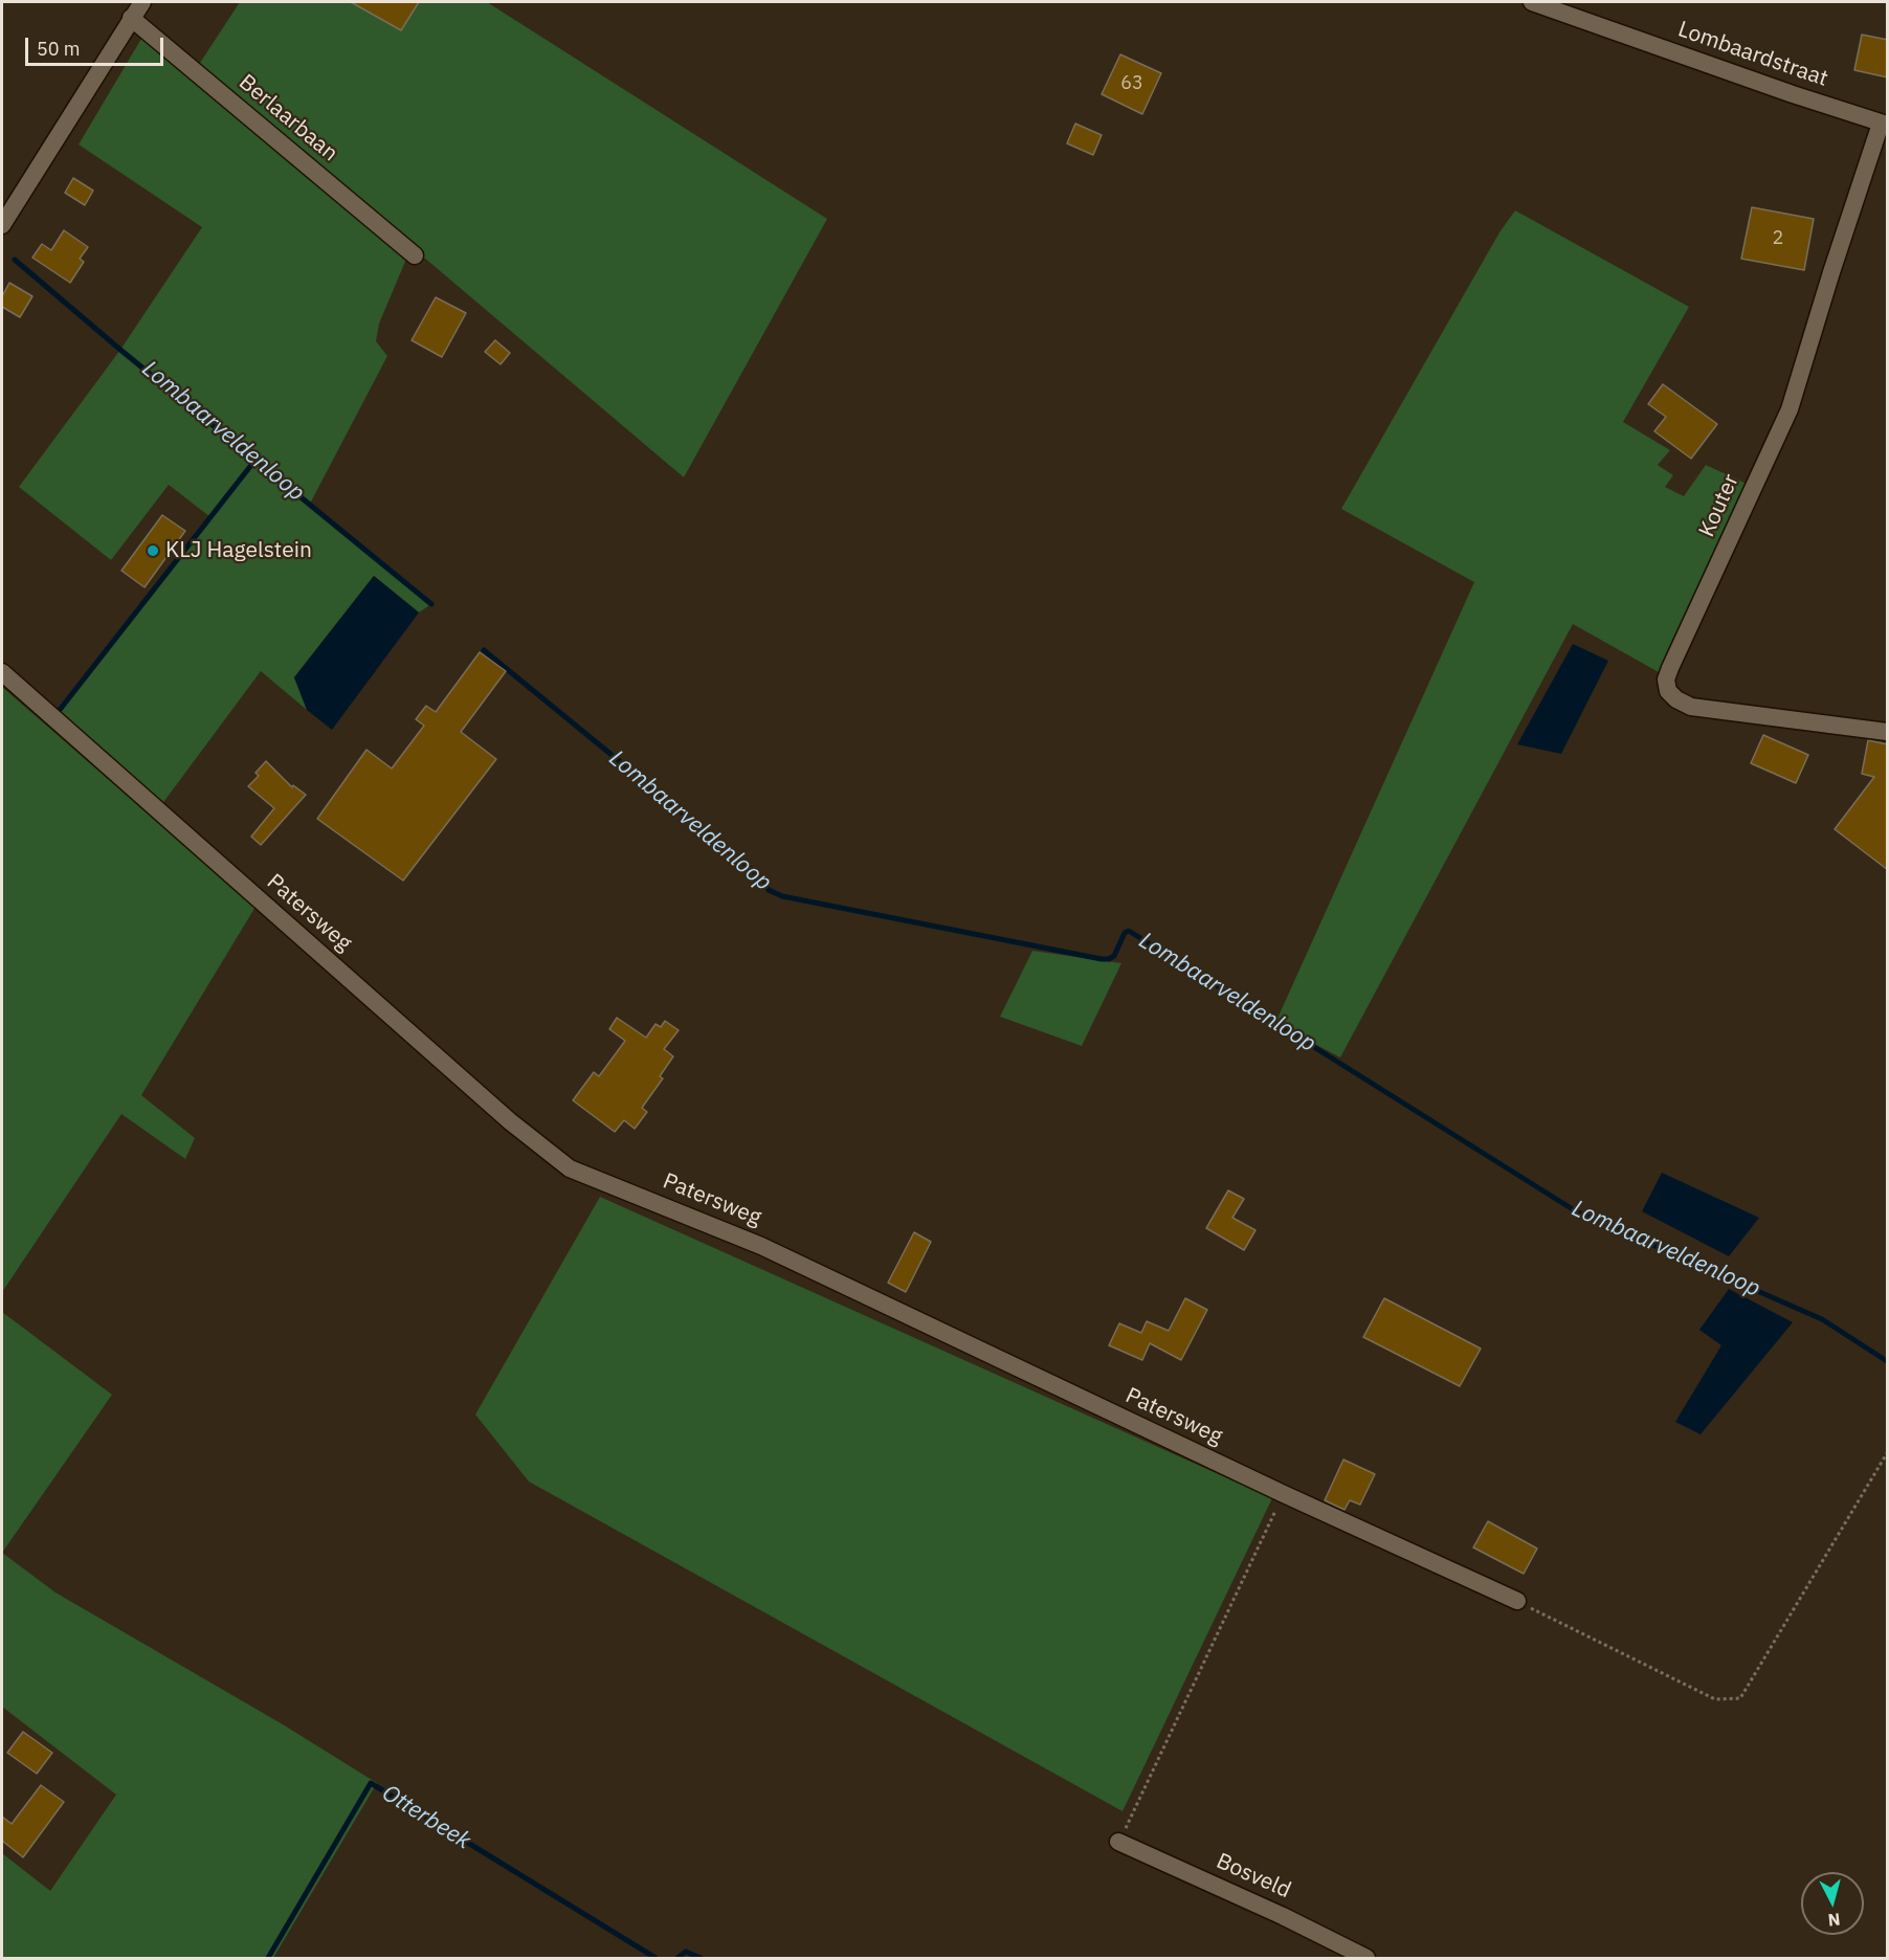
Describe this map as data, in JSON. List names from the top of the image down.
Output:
{
  "streets": {
    "street": [
      "Lombaardstraat",
      "Berlaarbaan",
      "Kouter",
      "Patersweg",
      "Bosveld"
    ]
  },
  "crossings": [
    ["Lombaardstraat", "Kouter"]
  ],
  "water": ["Lombaarveldenloop", "Otterbeek"],
  "places": ["KLJ Hagelstein"],
  "house_numbers": ["63", "2"],
  "scale_bar": "50 m",
  "north": "bottom"
}
